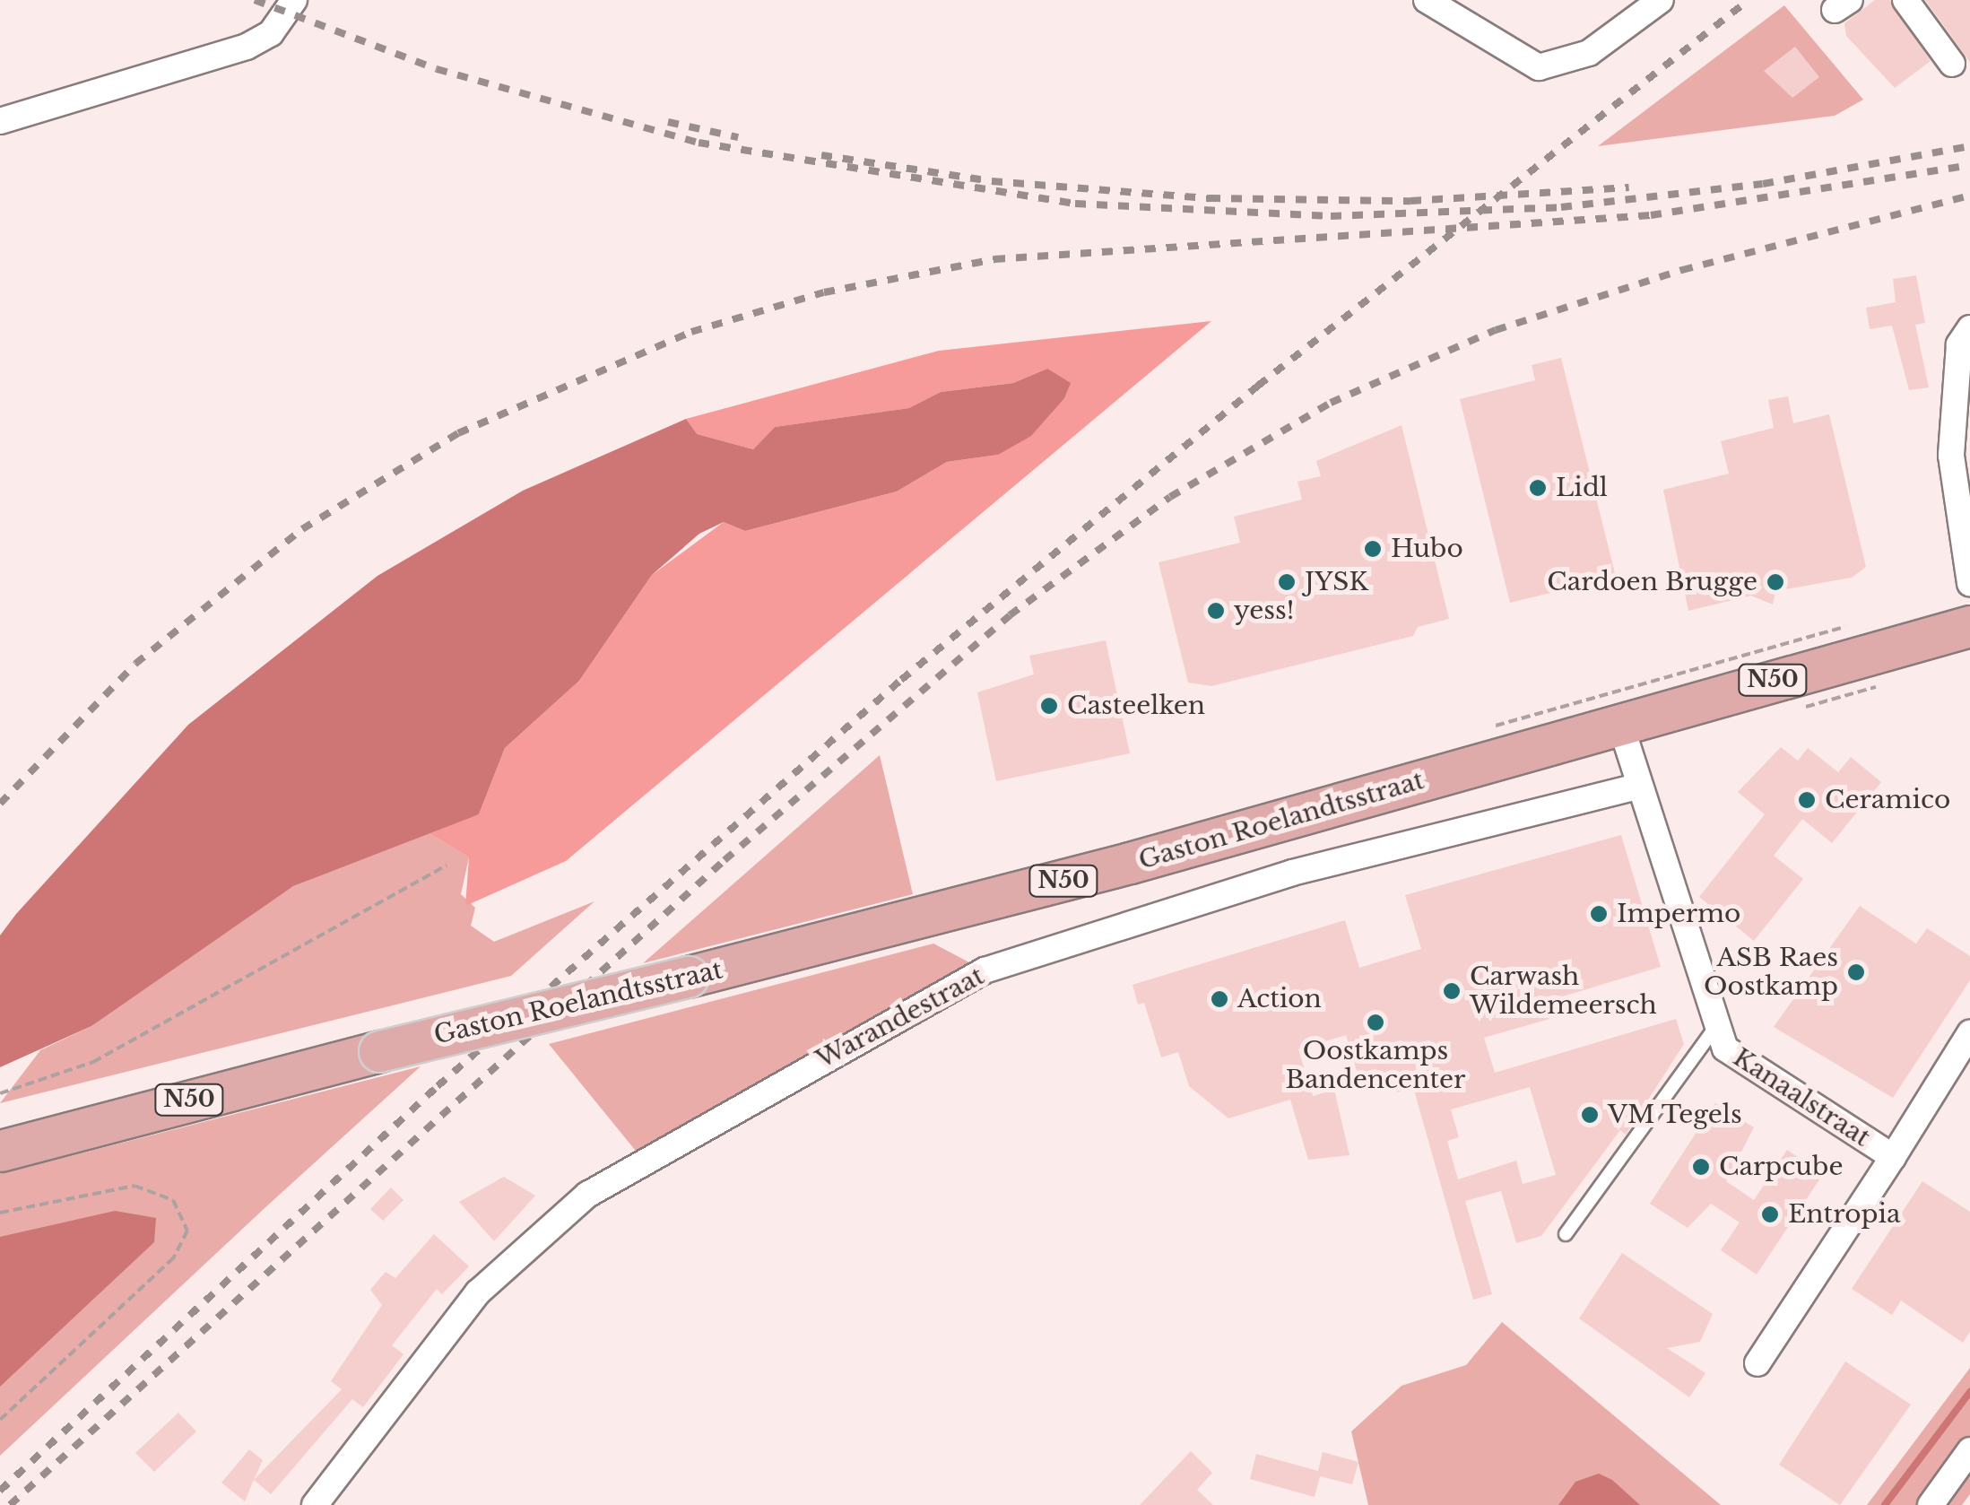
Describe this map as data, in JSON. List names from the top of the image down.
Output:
{
  "streets": {
    "main road": ["N50", "Gaston Roelandtsstraat"],
    "street": ["Warandestraat", "Kanaalstraat"]
  },
  "crossings": [
    ["Gaston Roelandtsstraat", "Kanaalstraat"],
    ["Warandestraat", "Kanaalstraat"]
  ],
  "places": [
    "Lidl",
    "Hubo",
    "JYSK",
    "Cardoen Brugge",
    "yess!",
    "Casteelken",
    "Ceramico",
    "Impermo",
    "ASB Raes Oostkamp",
    "Carwash Wildemeersch",
    "Action",
    "Oostkamps Bandencenter",
    "VM Tegels",
    "Carpcube",
    "Entropia"
  ]
}
